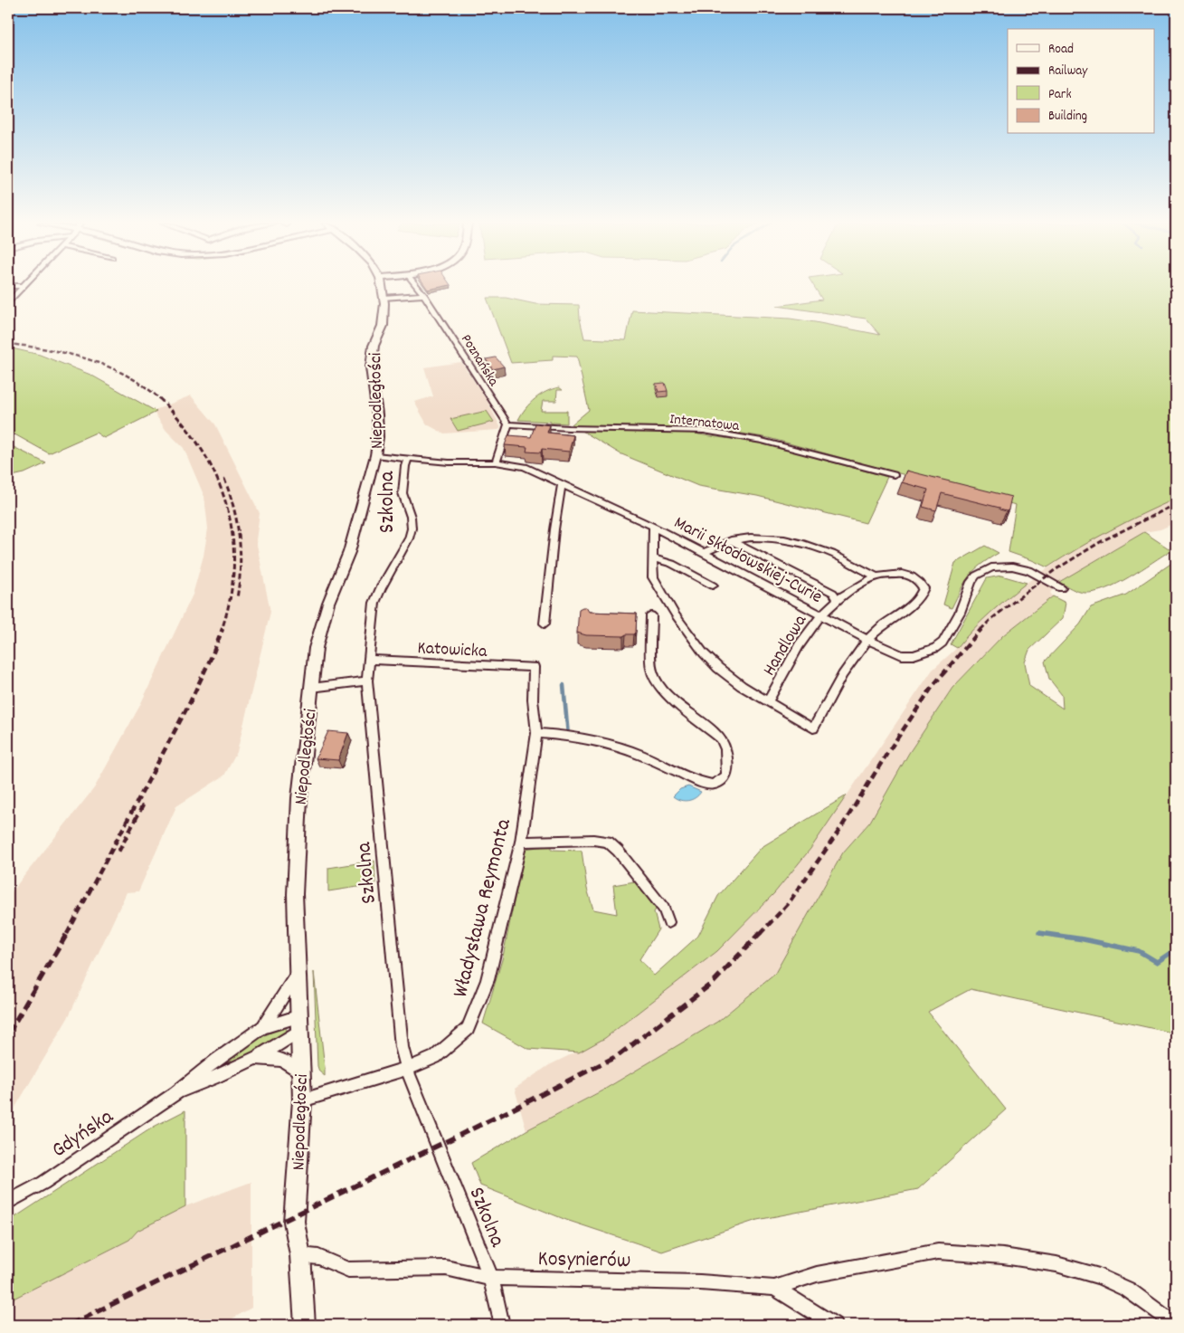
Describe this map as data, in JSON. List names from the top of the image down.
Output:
{
  "streets": {
    "main road": ["Niepodległości"],
    "street": [
      "Poznańska",
      "Internatowa",
      "Szkolna",
      "Marii Skłodowskiej-Curie",
      "Handlowa",
      "Katowicka",
      "Władysława Reymonta",
      "Gdyńska",
      "Kosynierów"
    ]
  },
  "crossings": [
    ["Poznańska", "Internatowa"],
    ["Niepodległości", "Marii Skłodowskiej-Curie"],
    ["Niepodległości", "Władysława Reymonta"],
    ["Niepodległości", "Gdyńska"],
    ["Niepodległości", "Kosynierów"],
    ["Szkolna", "Marii Skłodowskiej-Curie"],
    ["Szkolna", "Katowicka"],
    ["Szkolna", "Władysława Reymonta"],
    ["Szkolna", "Kosynierów"],
    ["Marii Skłodowskiej-Curie", "Handlowa"],
    ["Katowicka", "Władysława Reymonta"]
  ],
  "legend": [
    "Road",
    "Railway",
    "Park",
    "Building"
  ]
}
